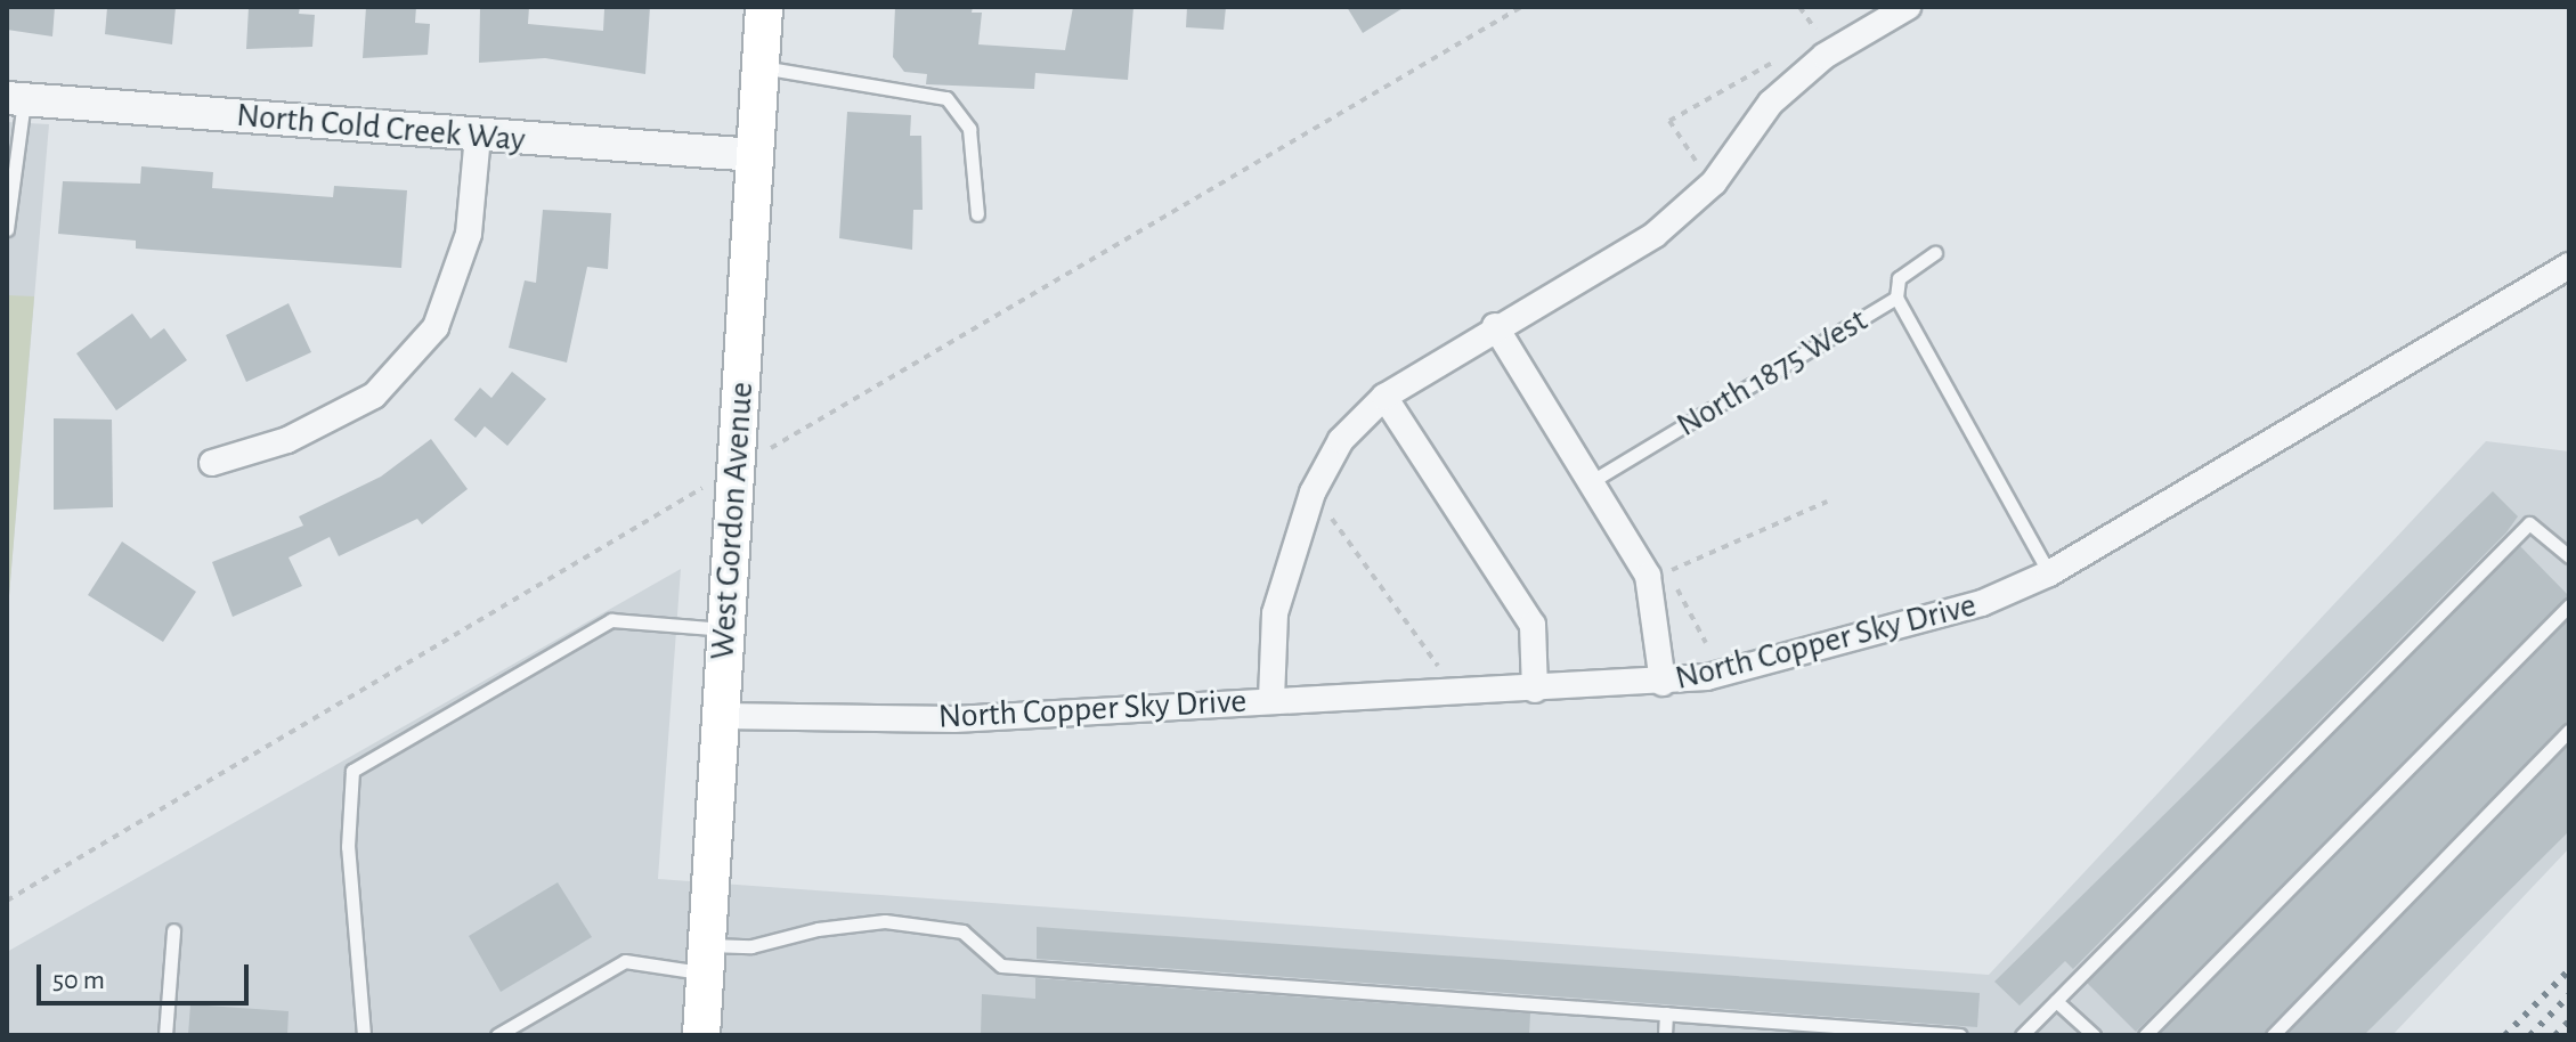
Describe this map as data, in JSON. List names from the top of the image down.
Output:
{
  "streets": {
    "main road": ["West Gordon Avenue"],
    "street": ["North Cold Creek Way", "North Copper Sky Drive"],
    "lane": ["North 1875 West"]
  },
  "crossings": [
    ["North Cold Creek Way", "West Gordon Avenue"],
    ["West Gordon Avenue", "North Copper Sky Drive"]
  ],
  "scale_bar": "50 m"
}
